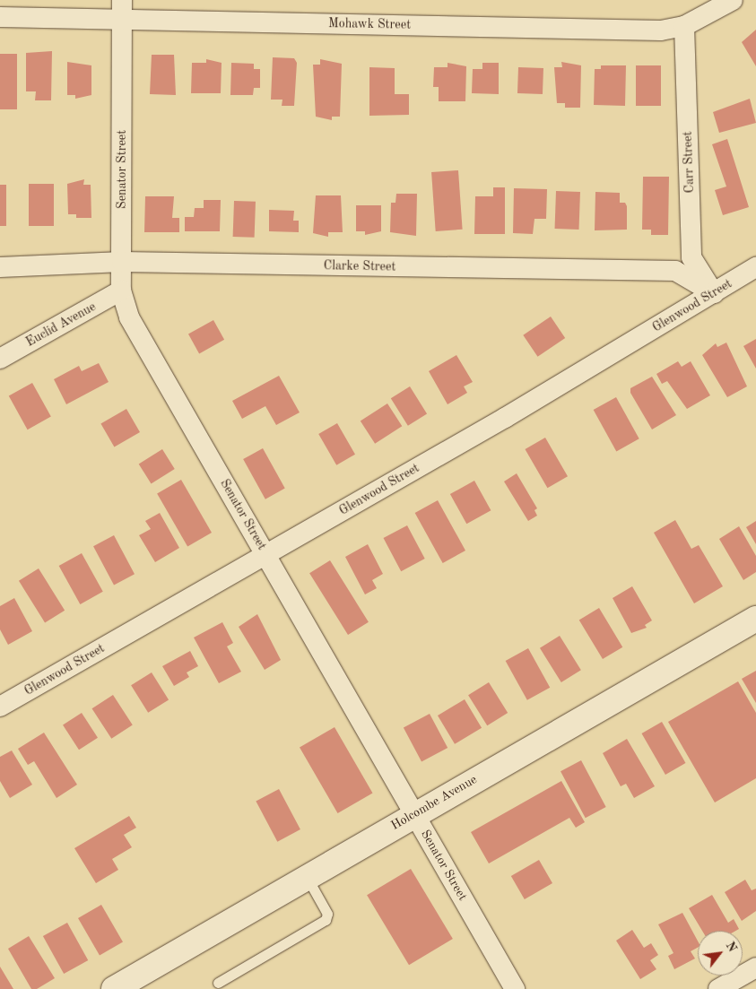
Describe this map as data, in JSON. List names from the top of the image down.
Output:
{
  "streets": {
    "street": [
      "Mohawk Street",
      "Carr Street",
      "Senator Street",
      "Clarke Street",
      "Glenwood Street",
      "Euclid Avenue",
      "Holcombe Avenue"
    ]
  },
  "crossings": [
    ["Mohawk Street", "Carr Street"],
    ["Mohawk Street", "Senator Street"],
    ["Carr Street", "Clarke Street"],
    ["Carr Street", "Glenwood Street"],
    ["Senator Street", "Clarke Street"],
    ["Senator Street", "Glenwood Street"],
    ["Senator Street", "Euclid Avenue"],
    ["Senator Street", "Holcombe Avenue"],
    ["Clarke Street", "Glenwood Street"]
  ],
  "north": "top right"
}
